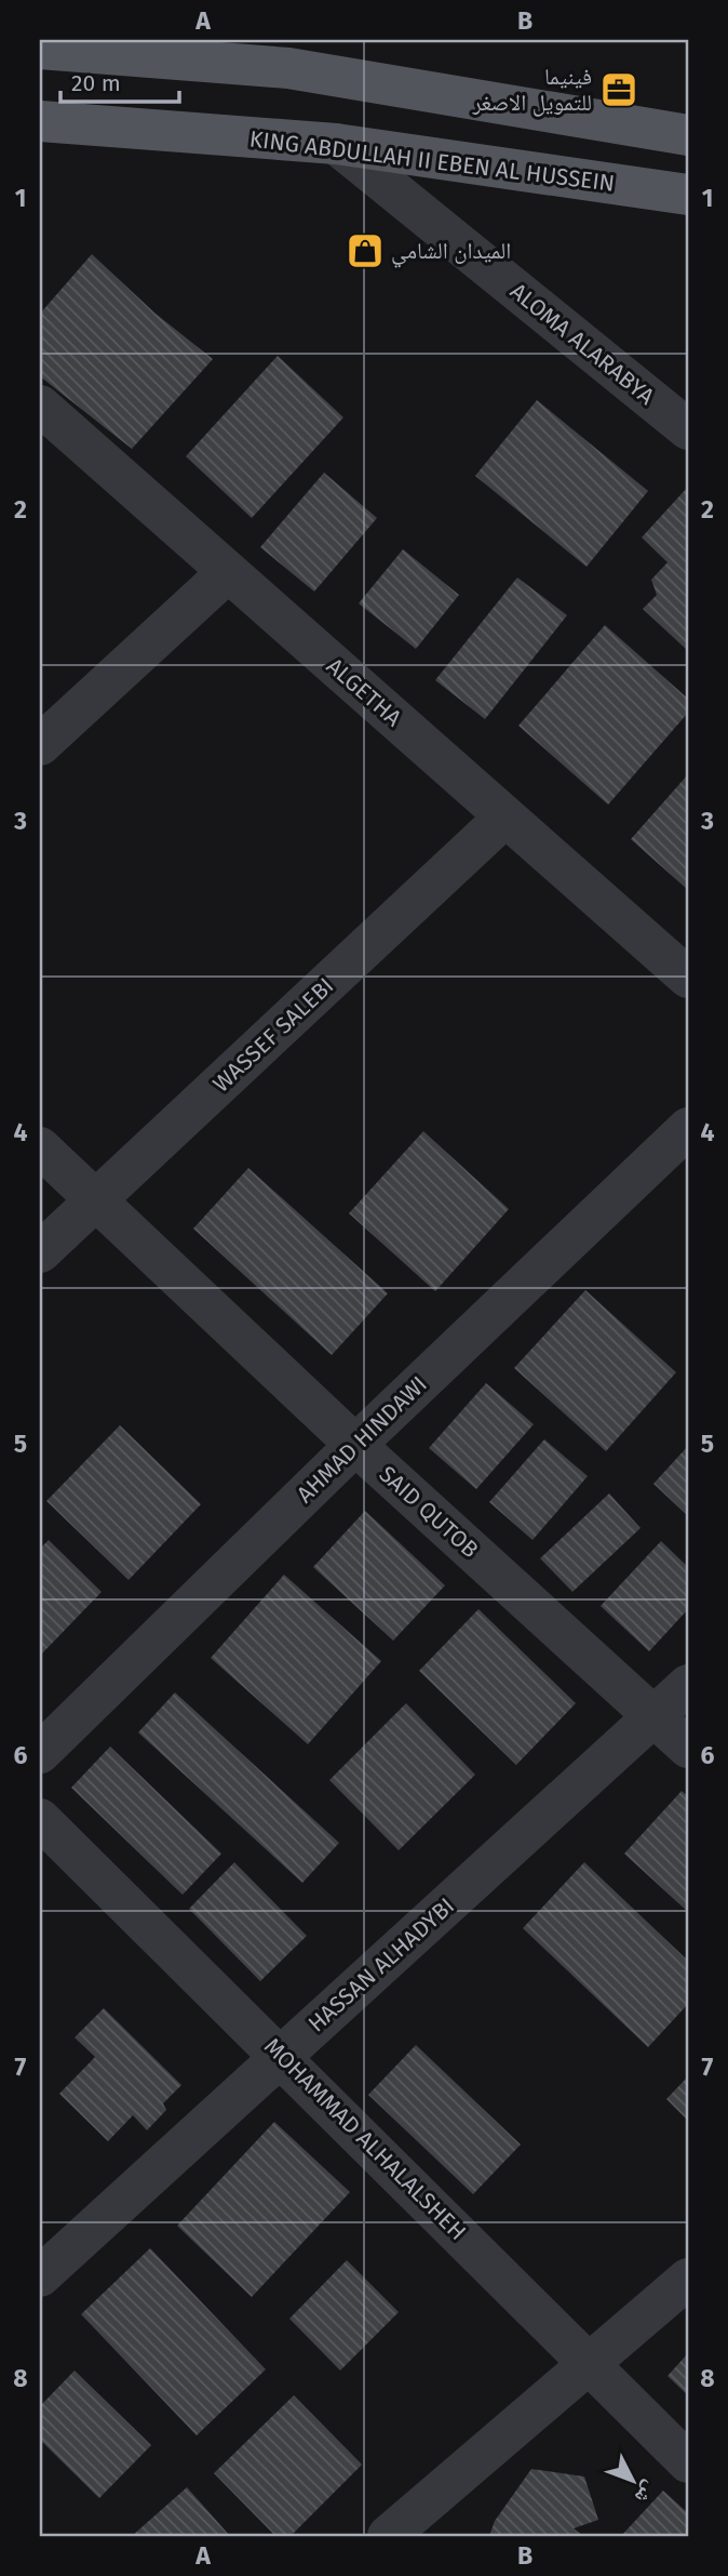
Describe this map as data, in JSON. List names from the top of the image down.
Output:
{
  "streets": {
    "main road": ["KING ABDULLAH II EBEN AL HUSSEIN"],
    "street": [
      "ALOMA ALARABYA",
      "ALGETHA",
      "WASSEF SALEBI",
      "AHMAD HINDAWI",
      "SAID QUTOB",
      "HASSAN ALHADYBI",
      "MOHAMMAD ALHALALSHEH"
    ]
  },
  "crossings": [
    ["KING ABDULLAH II EBEN AL HUSSEIN", "ALOMA ALARABYA"],
    ["ALGETHA", "WASSEF SALEBI"],
    ["WASSEF SALEBI", "SAID QUTOB"],
    ["AHMAD HINDAWI", "SAID QUTOB"],
    ["SAID QUTOB", "HASSAN ALHADYBI"],
    ["HASSAN ALHADYBI", "MOHAMMAD ALHALALSHEH"]
  ],
  "places": {
    "office": ["فينيما للتمويل الاصغر"],
    "shop": ["الميدان الشامي"]
  },
  "scale_bar": "20 m",
  "north": "bottom right",
  "grid": {
    "columns": ["A", "B"],
    "rows": [
      "1",
      "2",
      "3",
      "4",
      "5",
      "6",
      "7",
      "8"
    ]
  }
}
